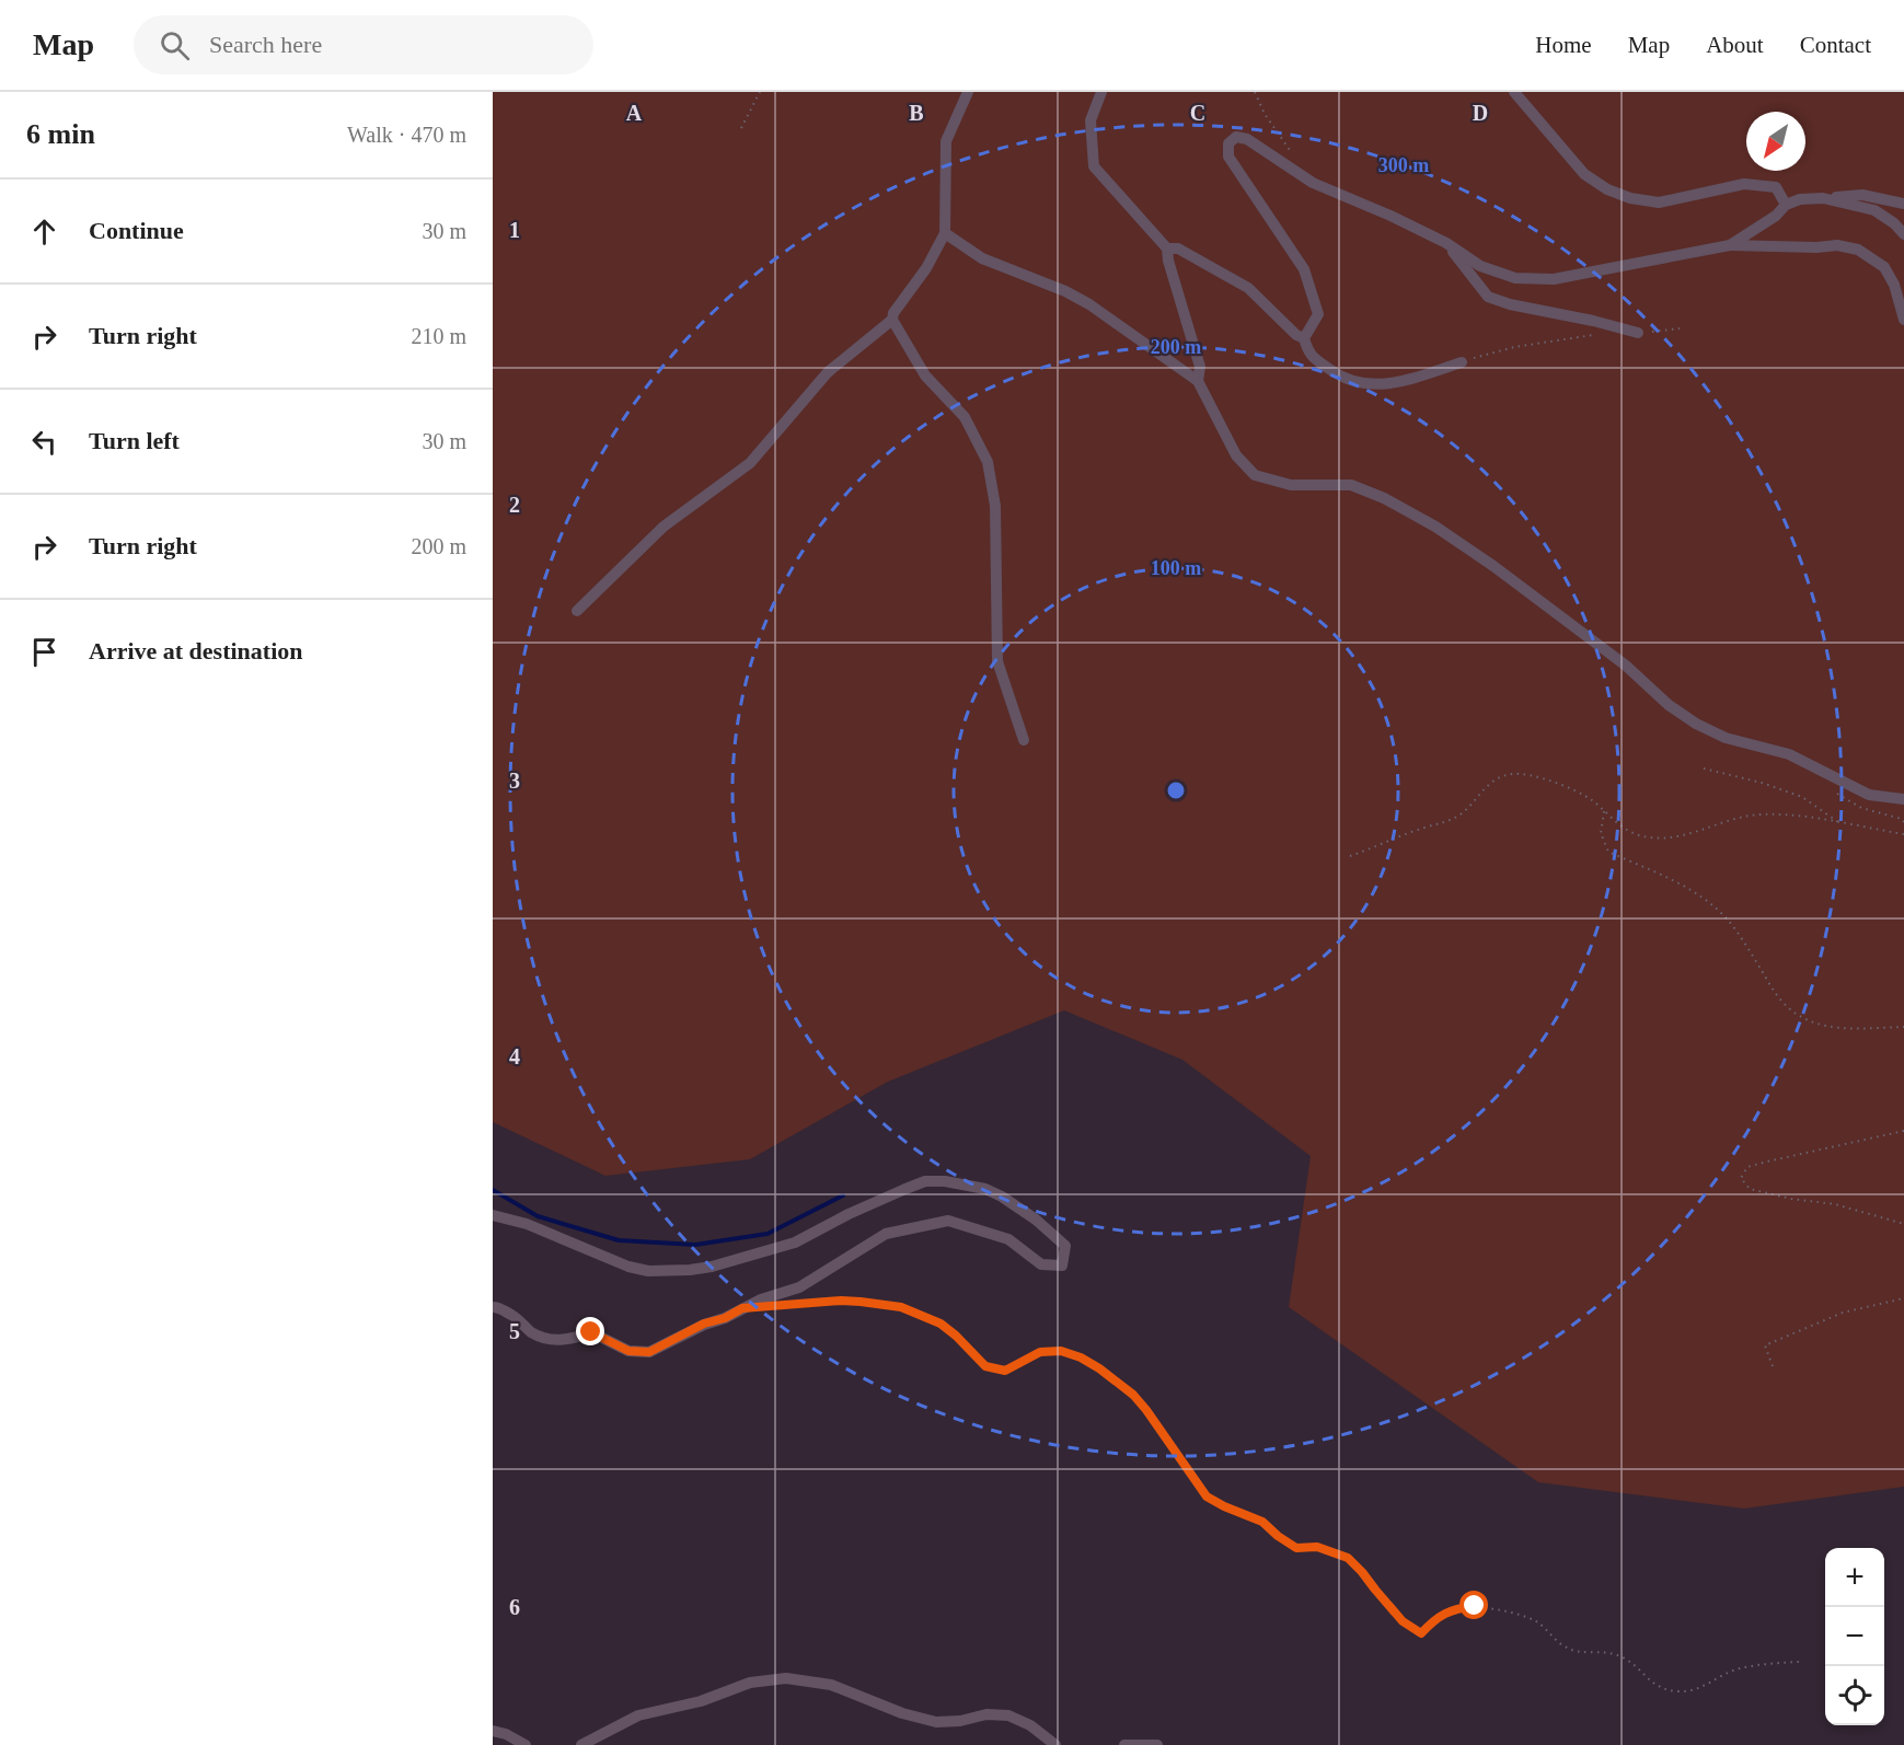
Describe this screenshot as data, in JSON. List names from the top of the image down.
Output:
{
  "north": "bottom left",
  "page": {
    "header": "Map",
    "search": "Search here",
    "nav": [
      "Home",
      "Map",
      "About",
      "Contact"
    ],
    "heading": ["6 min", "Walk · 470 m"],
    "list": [
      ["Continue", "30 m"],
      ["Turn right", "210 m"],
      ["Turn left", "30 m"],
      ["Turn right", "200 m"],
      "Arrive at destination"
    ],
    "map_buttons": ["+", "−"]
  },
  "grid": {
    "columns": [
      "A",
      "B",
      "C",
      "D"
    ],
    "rows": [
      "1",
      "2",
      "3",
      "4",
      "5",
      "6"
    ]
  },
  "rings": ["300 m", "200 m", "100 m"]
}
